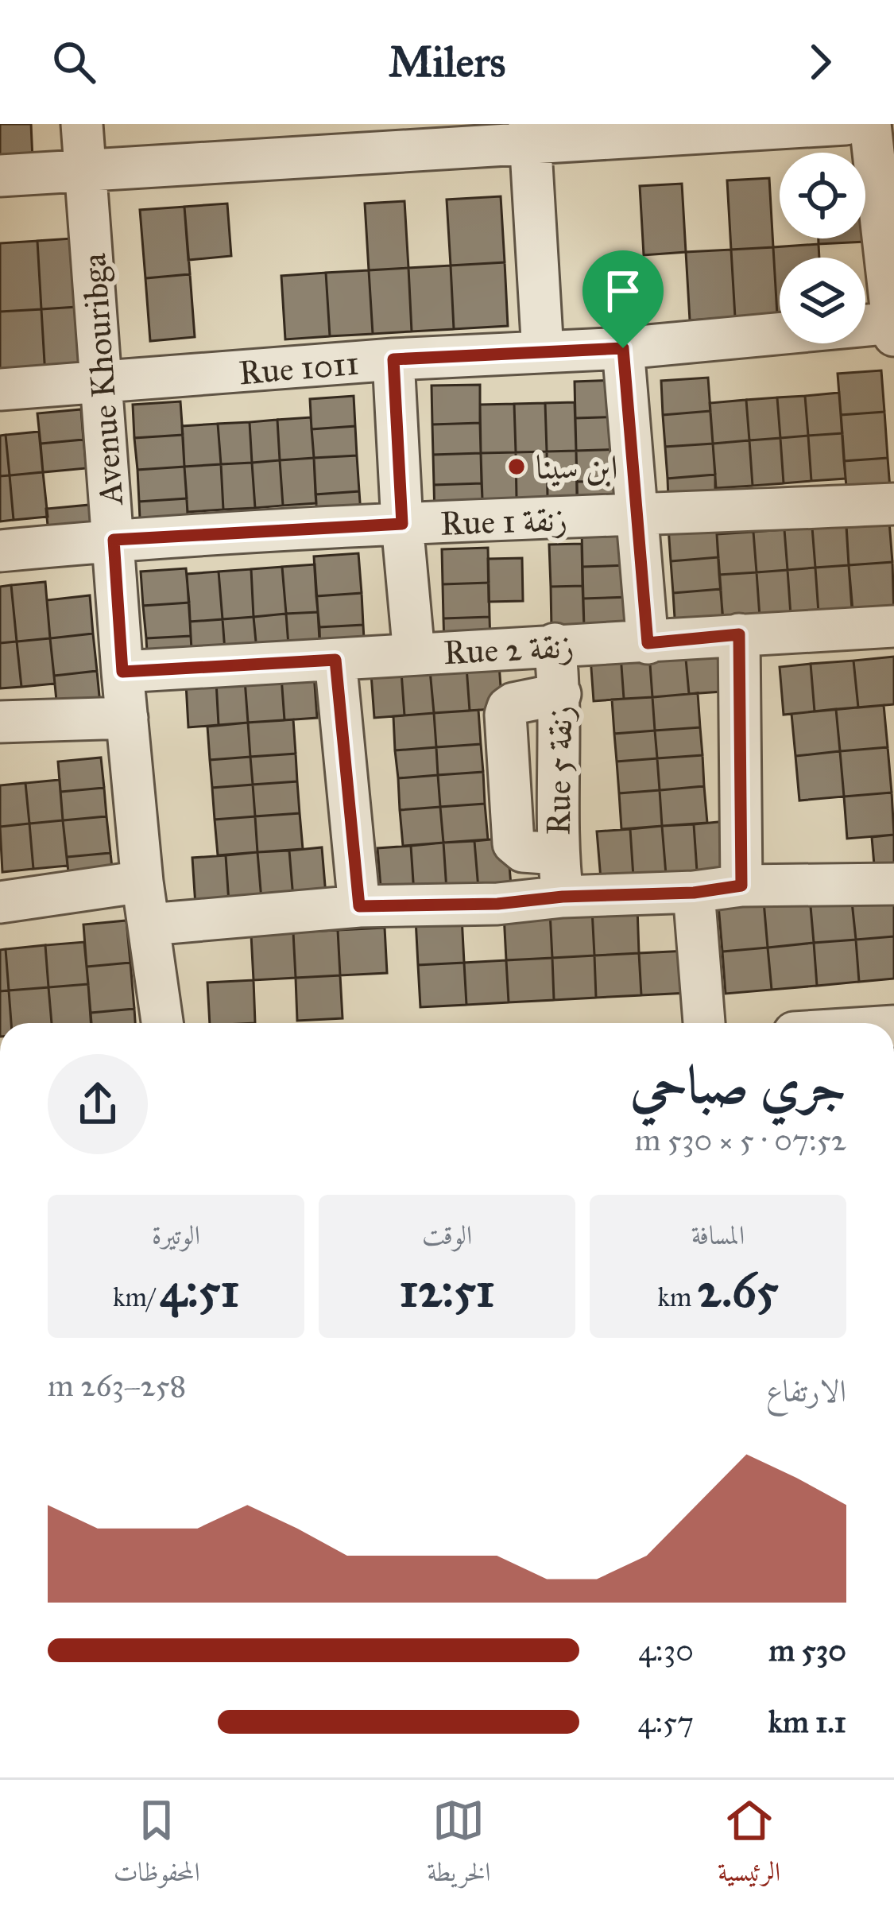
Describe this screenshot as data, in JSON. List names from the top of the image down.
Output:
{
  "streets": {
    "street": [
      "Rue 1011",
      "Avenue Khouribga",
      "Rue 1 زنقة",
      "Rue 2 زنقة",
      "Rue 5 زنقة"
    ]
  },
  "crossings": [
    ["Rue 1011", "Avenue Khouribga"],
    ["Avenue Khouribga", "Rue 1 زنقة"],
    ["Avenue Khouribga", "Rue 2 زنقة"],
    ["Rue 2 زنقة", "Rue 5 زنقة"]
  ],
  "places": ["ابن سينا"],
  "page": {
    "header": "Milers",
    "heading": ["جري صباحي", "07:52 · 5 × 530 m"],
    "stats": [
      ["المسافة", "2.65 km"],
      ["الوقت", "12:51"],
      ["الوتيرة", "4:51 /km"]
    ],
    "chart": ["الارتفاع", "258–263 m"],
    "list": [
      {
        "name": "530 m",
        "note": "4:30"
      },
      {
        "name": "1.1 km",
        "note": "4:57"
      }
    ],
    "tabs": ["الرئيسية", "الخريطة", "المحفوظات"]
  }
}
